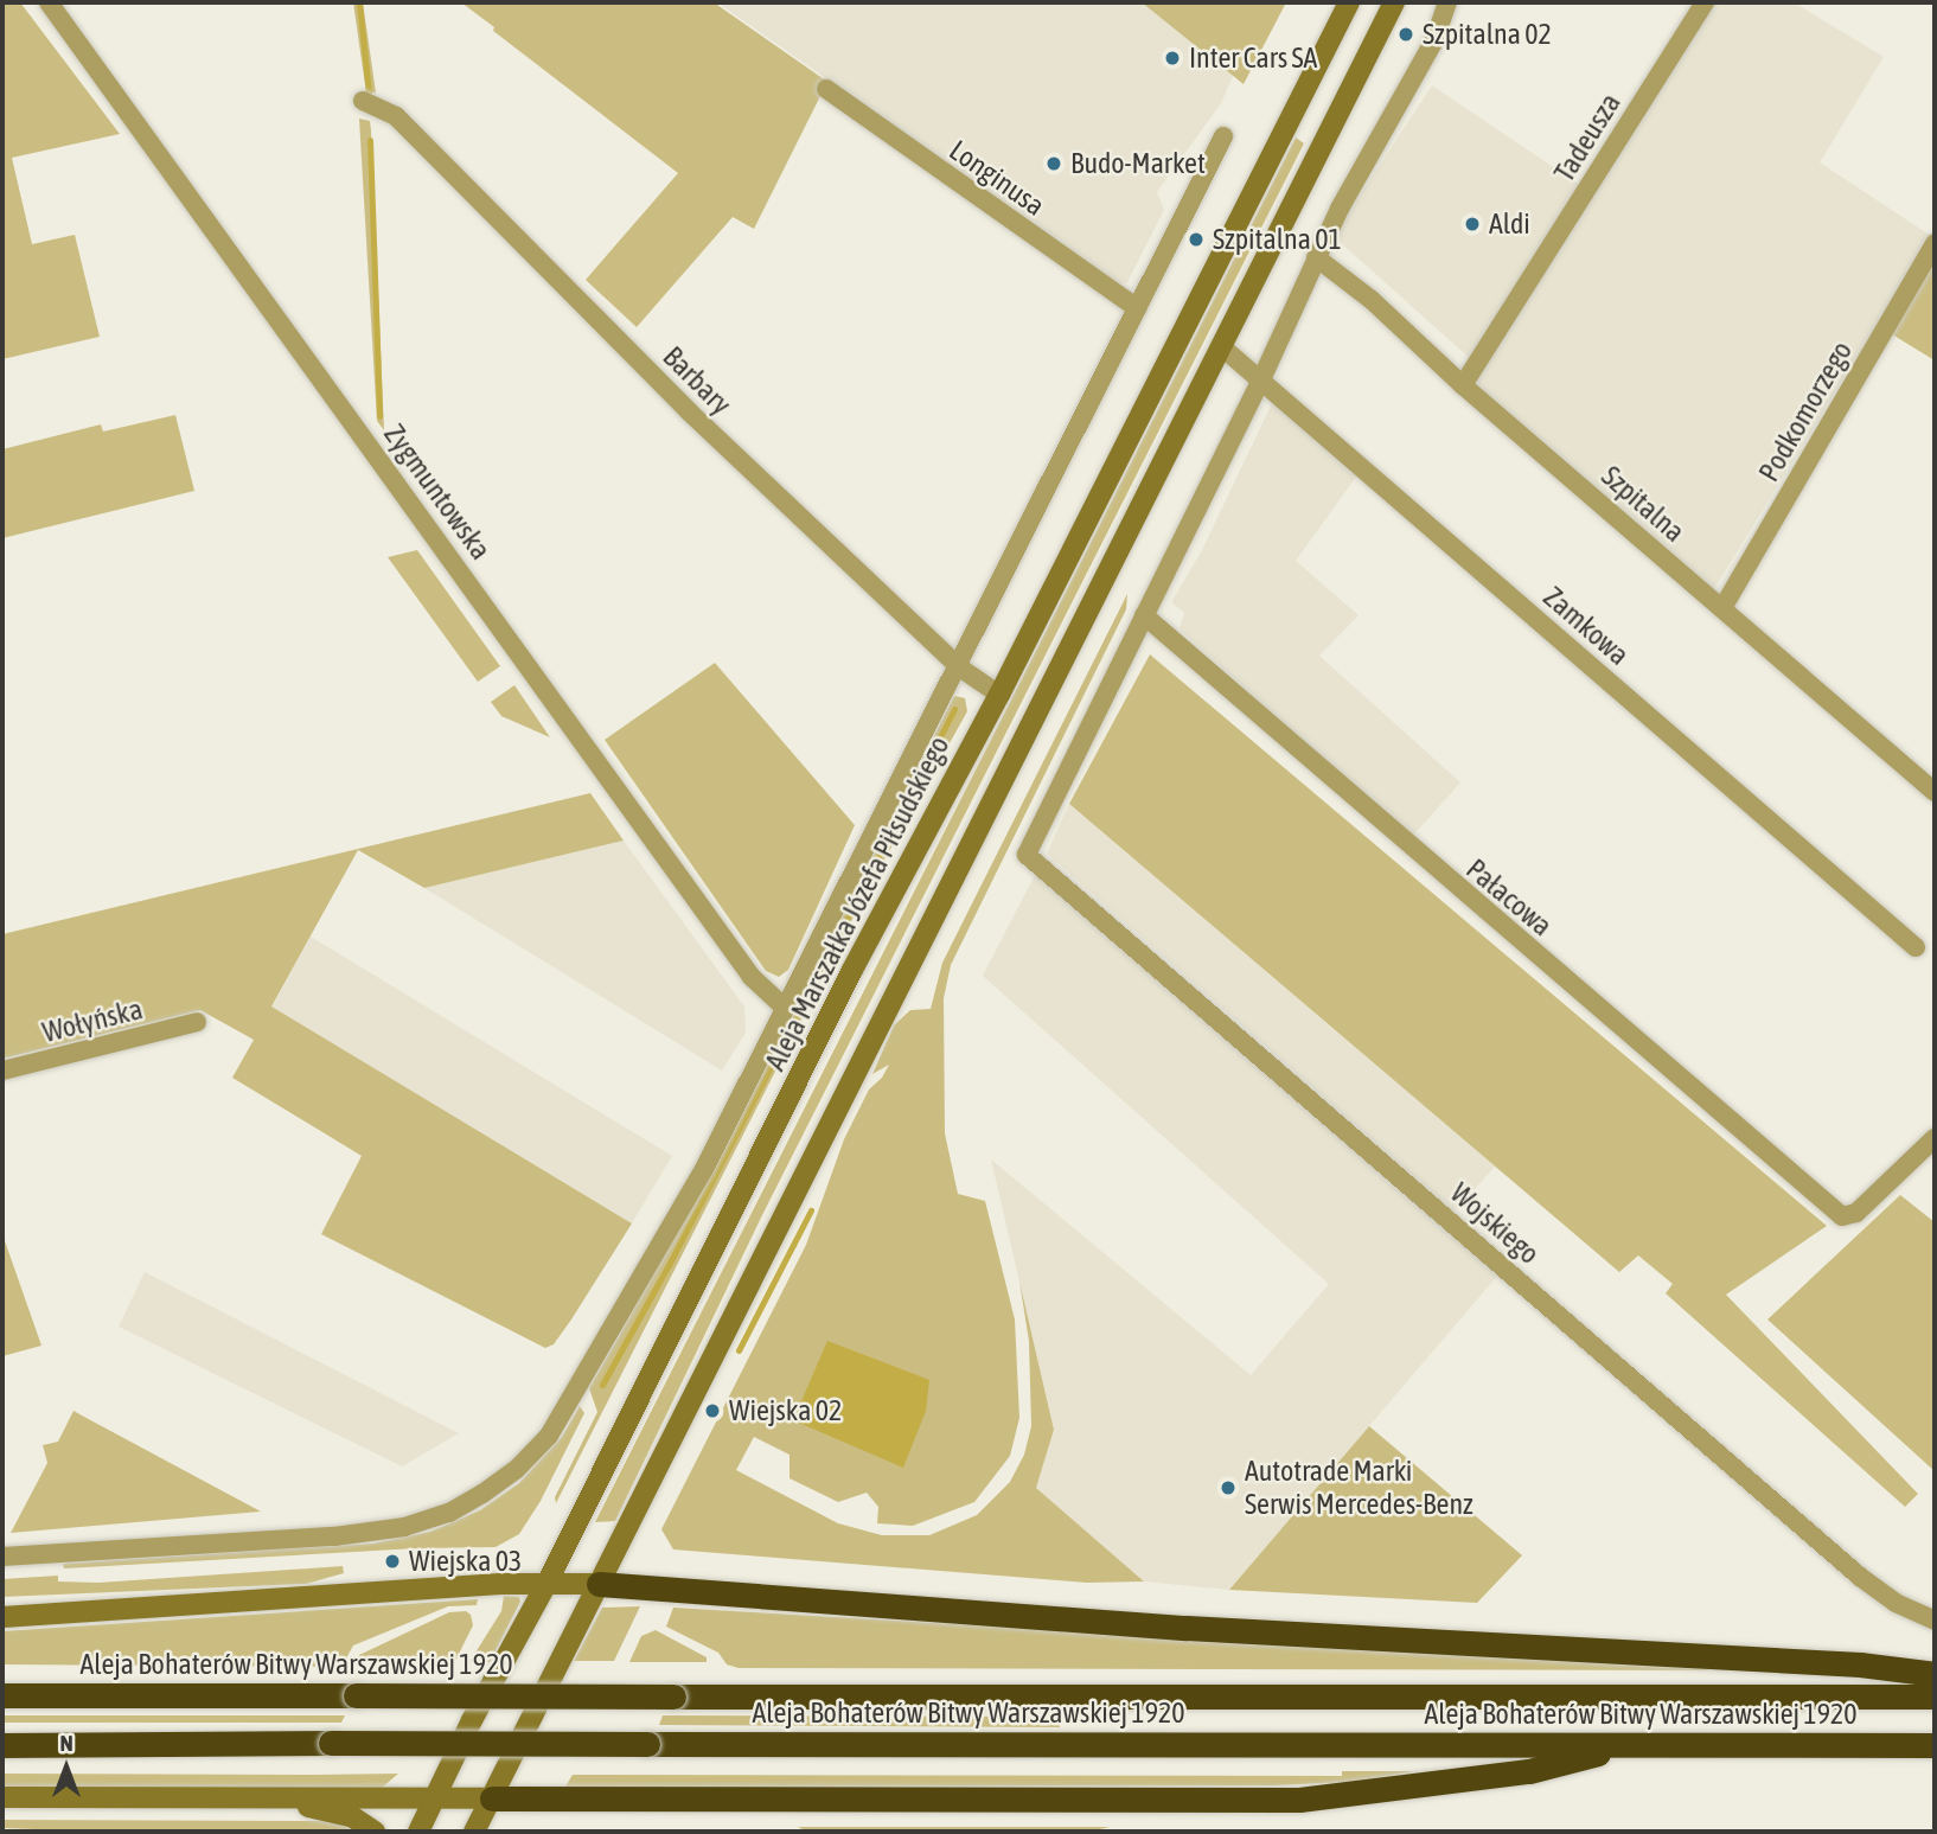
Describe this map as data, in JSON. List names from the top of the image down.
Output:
{
  "streets": {
    "highway": ["Aleja Bohaterów Bitwy Warszawskiej 1920"],
    "main road": ["Aleja Marszałka Józefa Piłsudskiego"],
    "street": [
      "Tadeusza",
      "Longinusa",
      "Barbary",
      "Podkomorzego",
      "Zygmuntowska",
      "Szpitalna",
      "Zamkowa",
      "Pałacowa",
      "Wołyńska",
      "Wojskiego"
    ]
  },
  "crossings": [
    ["Tadeusza", "Szpitalna"],
    ["Longinusa", "Aleja Marszałka Józefa Piłsudskiego"],
    ["Barbary", "Aleja Marszałka Józefa Piłsudskiego"],
    ["Podkomorzego", "Szpitalna"],
    ["Zygmuntowska", "Aleja Marszałka Józefa Piłsudskiego"],
    ["Pałacowa", "Wojskiego"],
    ["Aleja Marszałka Józefa Piłsudskiego", "Aleja Bohaterów Bitwy Warszawskiej 1920"]
  ],
  "places": [
    "Szpitalna 02",
    "Inter Cars SA",
    "Budo-Market",
    "Aldi",
    "Szpitalna 01",
    "Wiejska 02",
    "Autotrade Marki Serwis Mercedes-Benz",
    "Wiejska 03"
  ],
  "north": "top"
}
